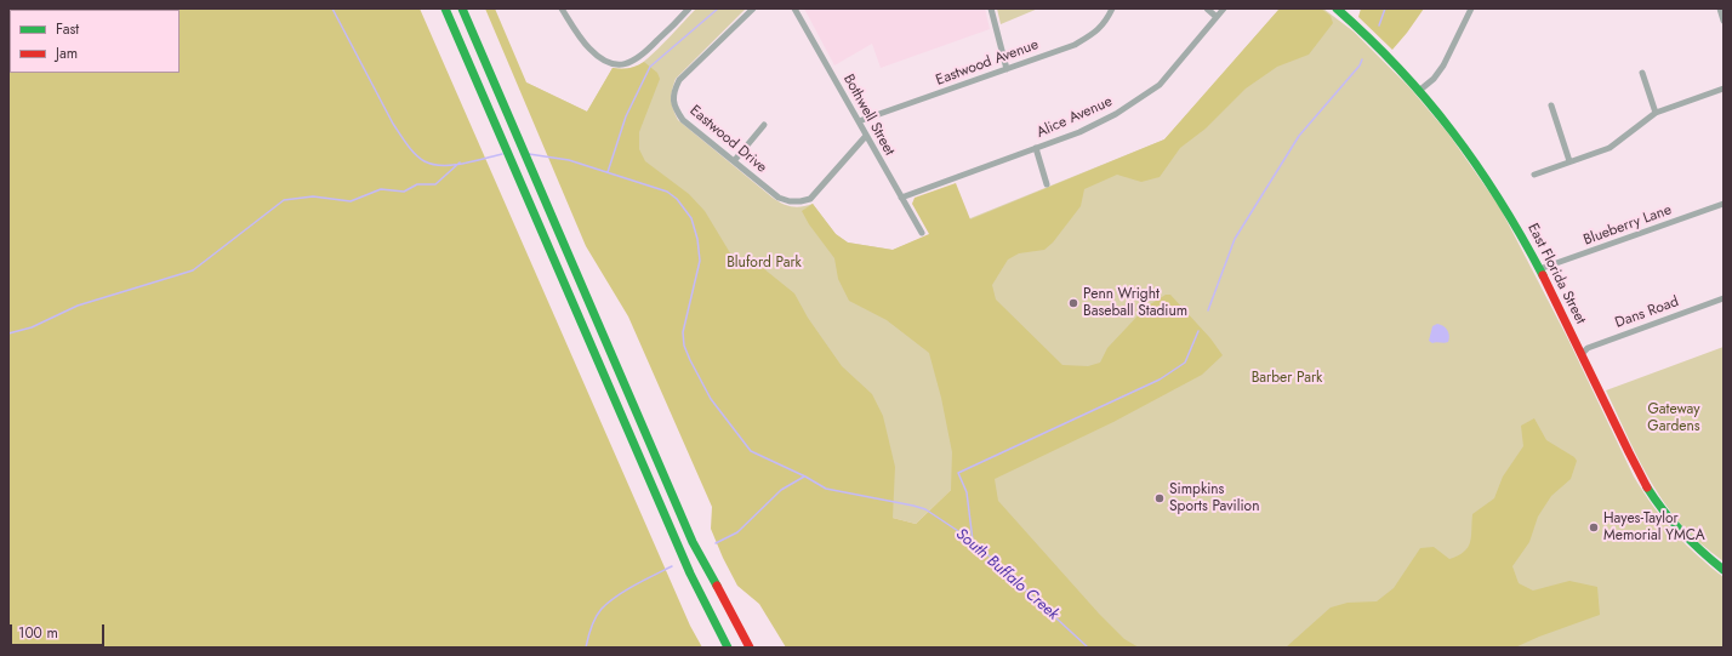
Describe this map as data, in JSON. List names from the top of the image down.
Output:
{
  "streets": {
    "main road": ["East Florida Street"],
    "street": [
      "Eastwood Avenue",
      "Bothwell Street",
      "Alice Avenue",
      "Eastwood Drive",
      "Blueberry Lane",
      "Dans Road"
    ]
  },
  "crossings": [
    ["Eastwood Avenue", "Bothwell Street"],
    ["Bothwell Street", "Alice Avenue"],
    ["Bothwell Street", "Eastwood Drive"],
    ["Blueberry Lane", "East Florida Street"],
    ["East Florida Street", "Dans Road"]
  ],
  "water": ["South Buffalo Creek"],
  "parks": ["Bluford Park", "Barber Park", "Gateway Gardens"],
  "places": ["Penn Wright Baseball Stadium", "Simpkins Sports Pavilion", "Hayes-Taylor Memorial YMCA"],
  "legend": ["Fast", "Jam"],
  "scale_bar": "100 m"
}
